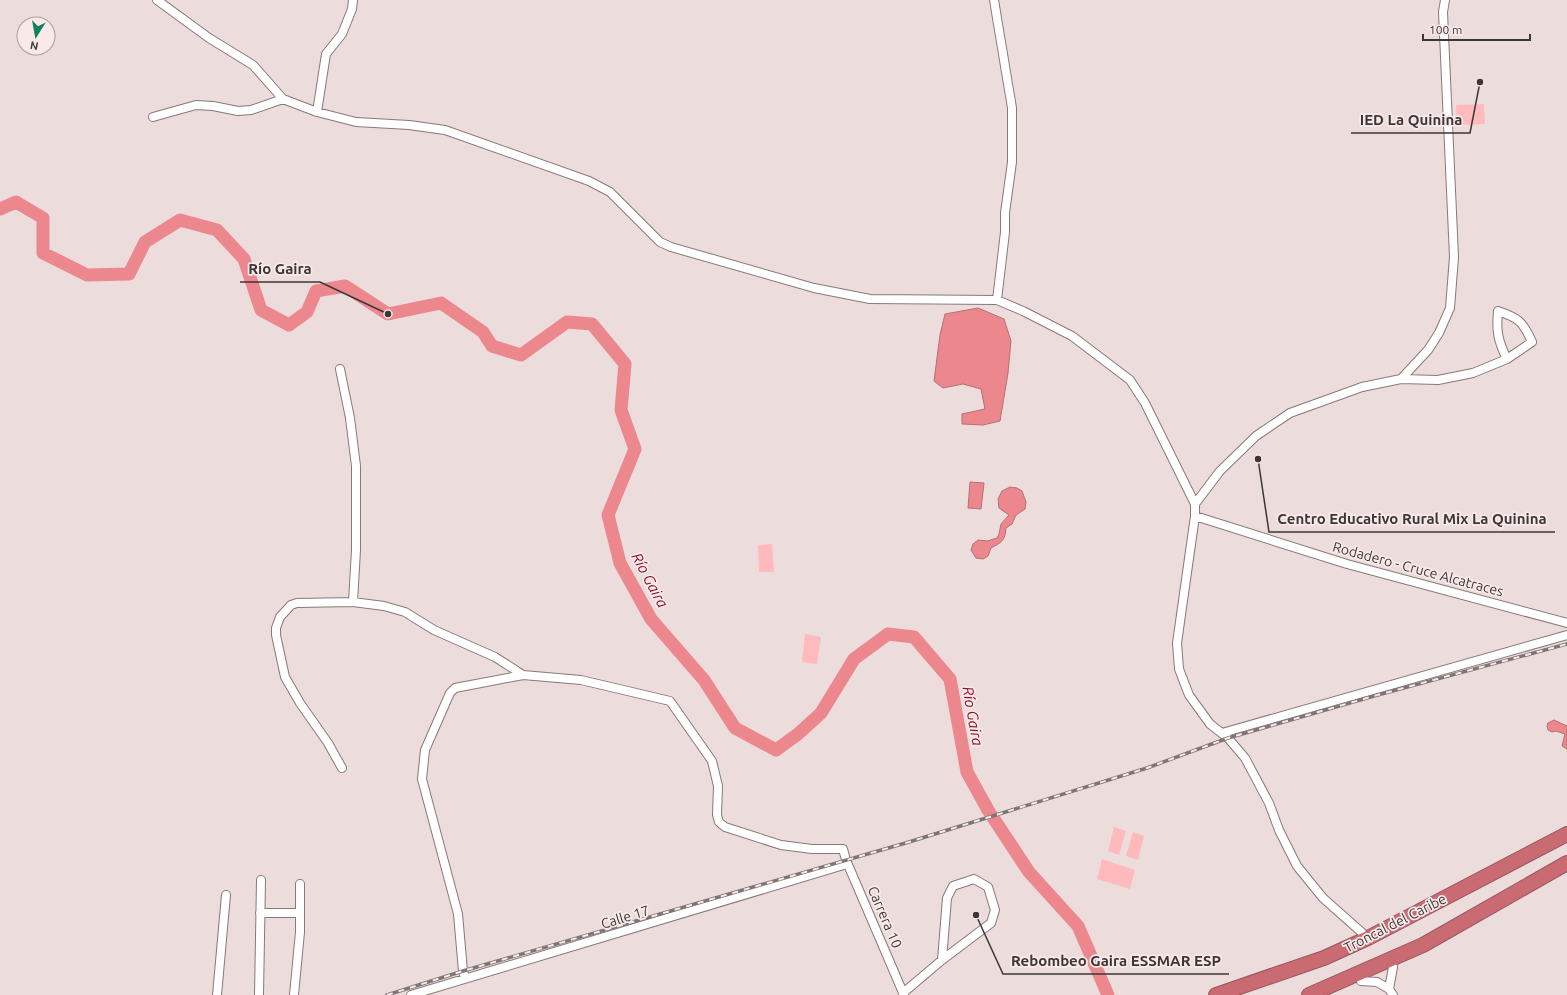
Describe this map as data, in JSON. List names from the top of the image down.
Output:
{
  "streets": {
    "highway": ["Troncal del Caribe"],
    "street": ["Rodadero - Cruce Alcatraces", "Calle 17", "Carrera 10"]
  },
  "crossings": [
    ["Calle 17", "Carrera 10"]
  ],
  "water": ["Río Gaira"],
  "places": [
    "IED La Quinina",
    "Río Gaira",
    "Centro Educativo Rural Mix La Quinina",
    "Rebombeo Gaira ESSMAR ESP"
  ],
  "scale_bar": "100 m",
  "north": "bottom"
}
